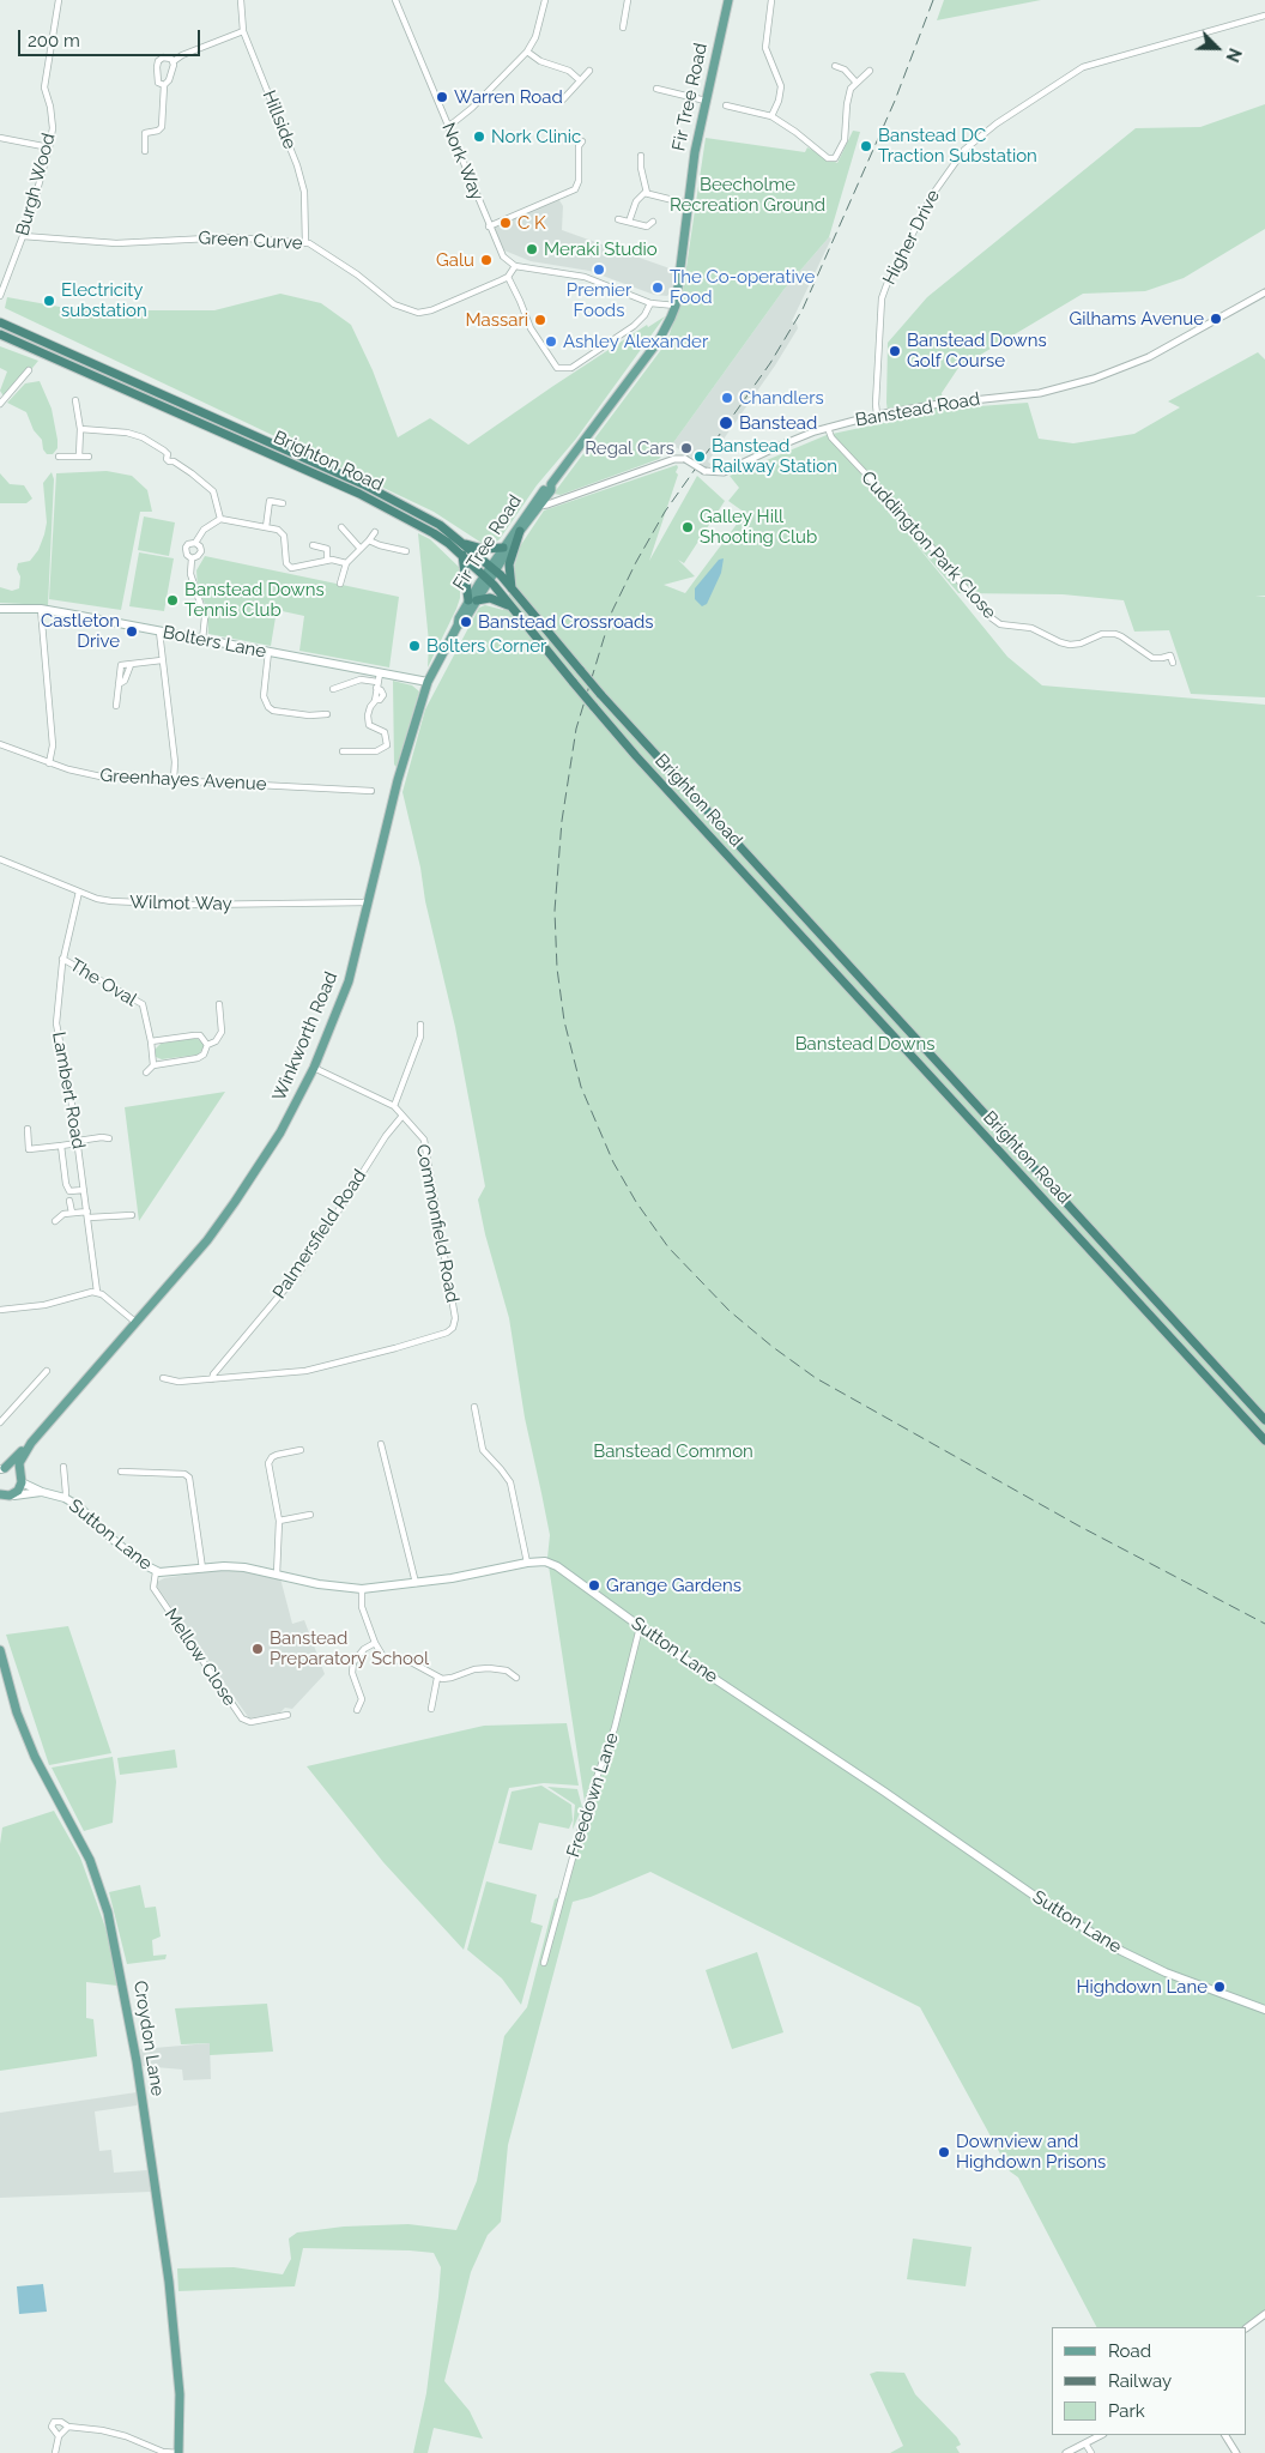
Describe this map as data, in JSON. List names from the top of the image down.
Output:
{
  "streets": {
    "highway": ["Brighton Road"],
    "main road": [
      "Fir Tree Road",
      "Bolters Lane",
      "Winkworth Road",
      "Sutton Lane",
      "Croydon Lane"
    ],
    "street": [
      "Hillside",
      "Nork Way",
      "Burgh Wood",
      "Higher Drive",
      "Green Curve",
      "Banstead Road",
      "Cuddington Park Close",
      "Greenhayes Avenue",
      "Wilmot Way",
      "The Oval",
      "Lambert Road",
      "Commonfield Road",
      "Palmersfield Road",
      "Mellow Close",
      "Freedown Lane"
    ]
  },
  "crossings": [
    ["Fir Tree Road", "Banstead Road"],
    ["Fir Tree Road", "Brighton Road"],
    ["Fir Tree Road", "Winkworth Road"],
    ["Hillside", "Green Curve"],
    ["Burgh Wood", "Green Curve"],
    ["Higher Drive", "Banstead Road"],
    ["Banstead Road", "Cuddington Park Close"],
    ["Bolters Lane", "Winkworth Road"],
    ["Wilmot Way", "Winkworth Road"],
    ["Wilmot Way", "Lambert Road"],
    ["The Oval", "Lambert Road"],
    ["Commonfield Road", "Palmersfield Road"],
    ["Sutton Lane", "Mellow Close"],
    ["Sutton Lane", "Freedown Lane"]
  ],
  "parks": ["Beecholme Recreation Ground", "Banstead Downs", "Banstead Common"],
  "places": [
    "Warren Road",
    "Nork Clinic",
    "Banstead DC Traction Substation",
    "C K",
    "Meraki Studio",
    "Galu",
    "Premier Foods",
    "The Co-operative Food",
    "Electricity substation",
    "Gilhams Avenue",
    "Massari",
    "Ashley Alexander",
    "Banstead Downs Golf Course",
    "Chandlers",
    "Banstead",
    "Regal Cars",
    "Banstead Railway Station",
    "Galley Hill Shooting Club",
    "Banstead Downs Tennis Club",
    "Banstead Crossroads",
    "Castleton Drive",
    "Bolters Corner",
    "Grange Gardens",
    "Banstead Preparatory School",
    "Highdown Lane",
    "Downview and Highdown Prisons"
  ],
  "legend": ["Road", "Railway", "Park"],
  "scale_bar": "200 m",
  "north": "bottom right"
}
